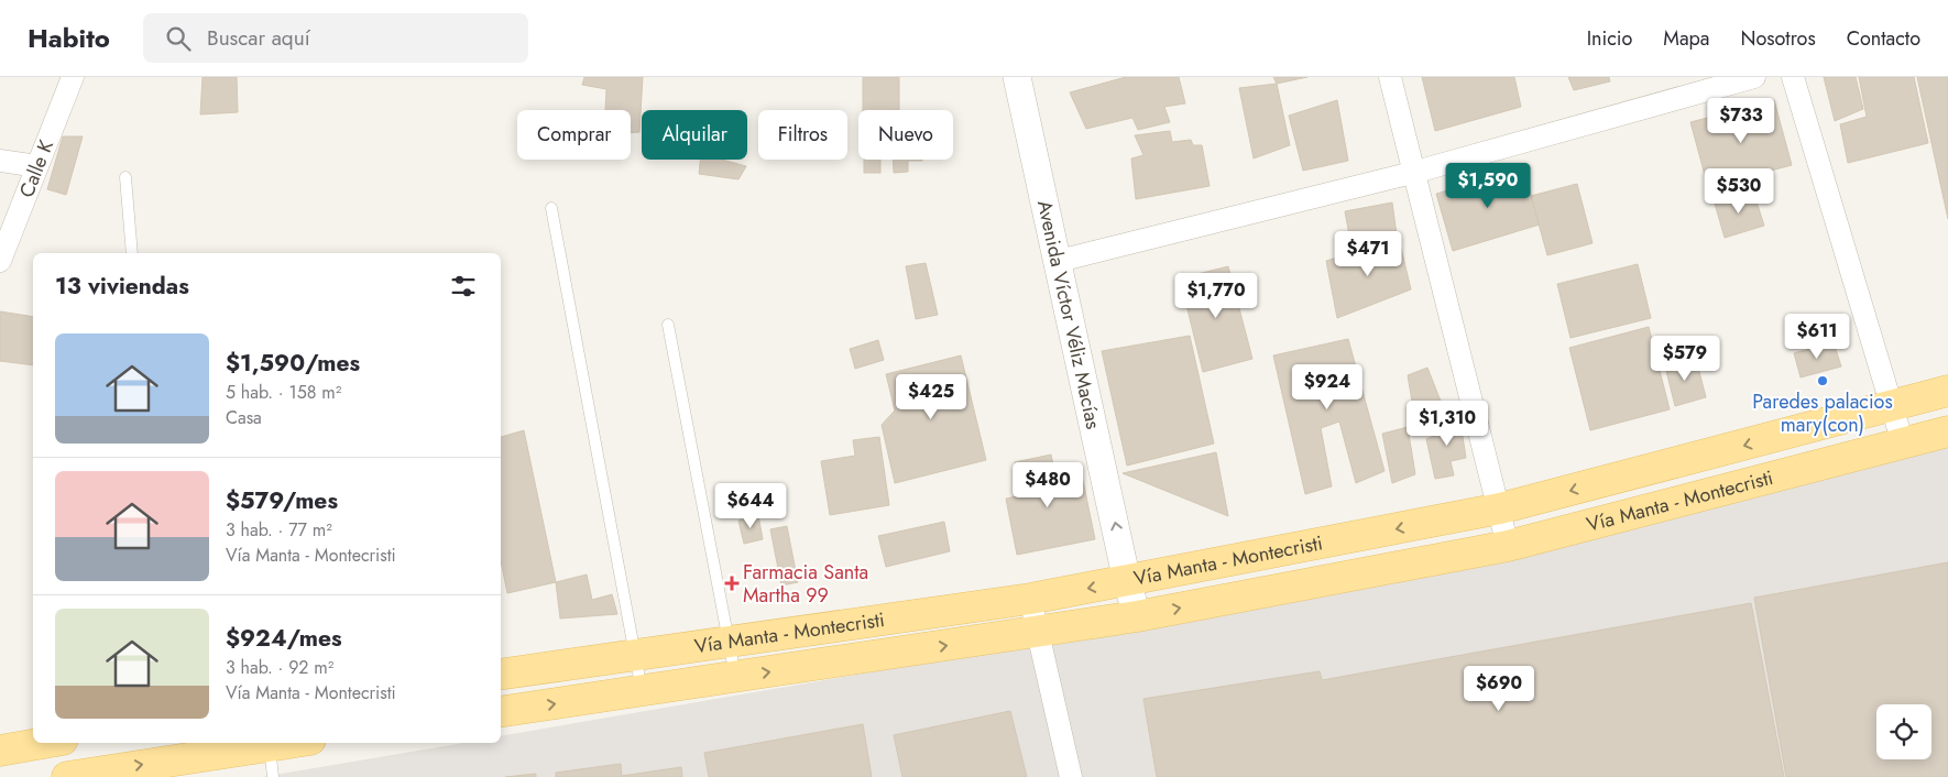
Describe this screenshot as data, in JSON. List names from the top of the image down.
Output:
{
  "streets": {
    "main road": ["Vía Manta - Montecristi"],
    "street": ["Calle K", "Avenida Víctor Véliz Macías"]
  },
  "crossings": [
    ["Avenida Víctor Véliz Macías", "Vía Manta - Montecristi"]
  ],
  "one_way": ["Avenida Víctor Véliz Macías"],
  "places": {
    "other": ["Paredes palacios mary(con)"],
    "health": ["Farmacia Santa Martha 99"]
  },
  "page": {
    "header": "Habito",
    "search": "Buscar aquí",
    "nav": [
      "Inicio",
      "Mapa",
      "Nosotros",
      "Contacto"
    ],
    "price": [
      "$733",
      "$1,590",
      "$530",
      "$471",
      "$1,770",
      "$611",
      "$579",
      "$924",
      "$425",
      "$1,310",
      "$480",
      "$644",
      "$690"
    ],
    "chip": [
      "Comprar",
      "Alquilar",
      "Filtros",
      "Nuevo"
    ],
    "heading": "13 viviendas",
    "list": [
      {
        "name": "$1,590/mes",
        "note": "5 hab. · 158 m² · Casa"
      },
      {
        "name": "$579/mes",
        "note": "3 hab. · 77 m² · Vía Manta - Montecristi"
      },
      {
        "name": "$924/mes",
        "note": "3 hab. · 92 m² · Vía Manta - Montecristi"
      }
    ]
  }
}
